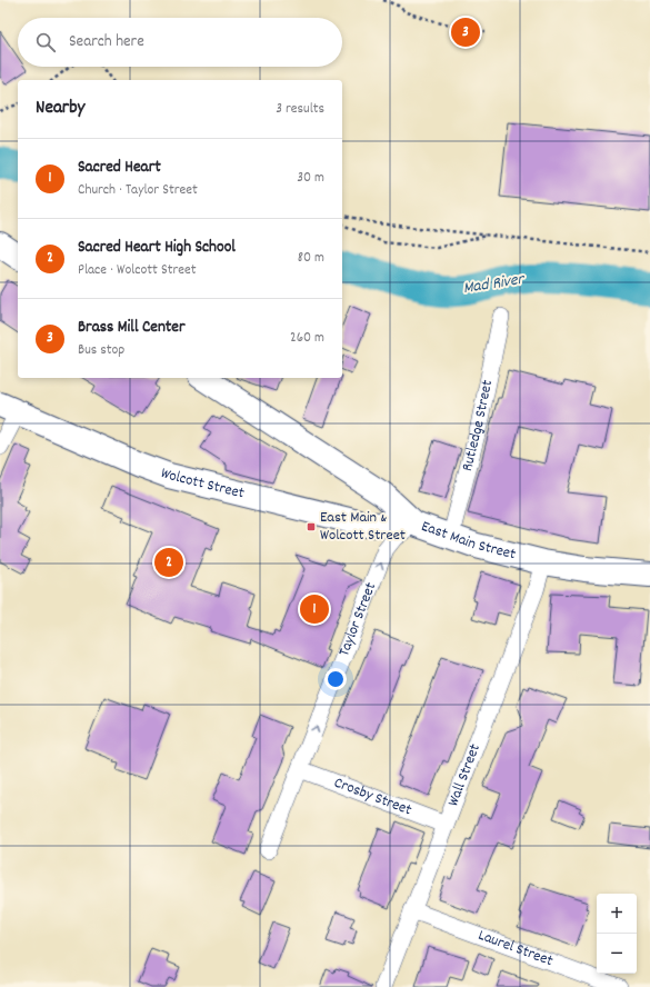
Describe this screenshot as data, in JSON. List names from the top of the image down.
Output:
{
  "streets": {
    "main road": ["Wolcott Street", "East Main Street"],
    "street": [
      "Rutledge Street",
      "Taylor Street",
      "Wall Street",
      "Crosby Street",
      "Laurel Street"
    ]
  },
  "crossings": [
    ["Rutledge Street", "East Main Street"],
    ["Wolcott Street", "East Main Street"],
    ["Wolcott Street", "Taylor Street"],
    ["East Main Street", "Taylor Street"],
    ["East Main Street", "Wall Street"],
    ["Taylor Street", "Crosby Street"],
    ["Wall Street", "Crosby Street"],
    ["Wall Street", "Laurel Street"]
  ],
  "one_way": ["Taylor Street"],
  "water": ["Mad River"],
  "places": {
    "transit": ["East Main & Wolcott Street"]
  },
  "page": {
    "pins": ["3", "2", "1"],
    "search": "Search here",
    "heading": ["Nearby", "3 results"],
    "list": [
      {
        "mark": "1",
        "name": "Sacred Heart",
        "note": "Church · Taylor Street",
        "value": "30 m"
      },
      {
        "mark": "2",
        "name": "Sacred Heart High School",
        "note": "Place · Wolcott Street",
        "value": "80 m"
      },
      {
        "mark": "3",
        "name": "Brass Mill Center",
        "note": "Bus stop",
        "value": "260 m"
      }
    ],
    "map_buttons": ["+", "−"]
  }
}
